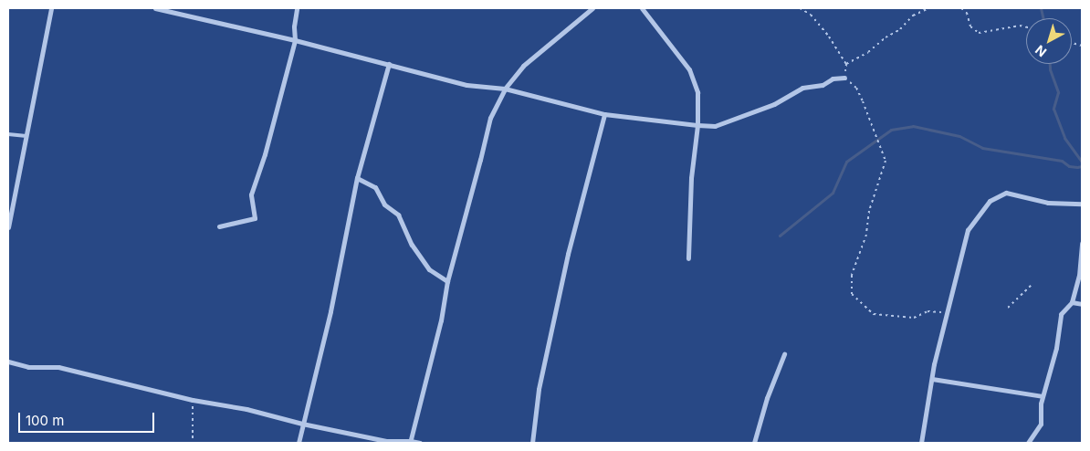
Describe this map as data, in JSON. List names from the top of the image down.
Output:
{
  "scale_bar": "100 m",
  "north": "bottom left"
}
